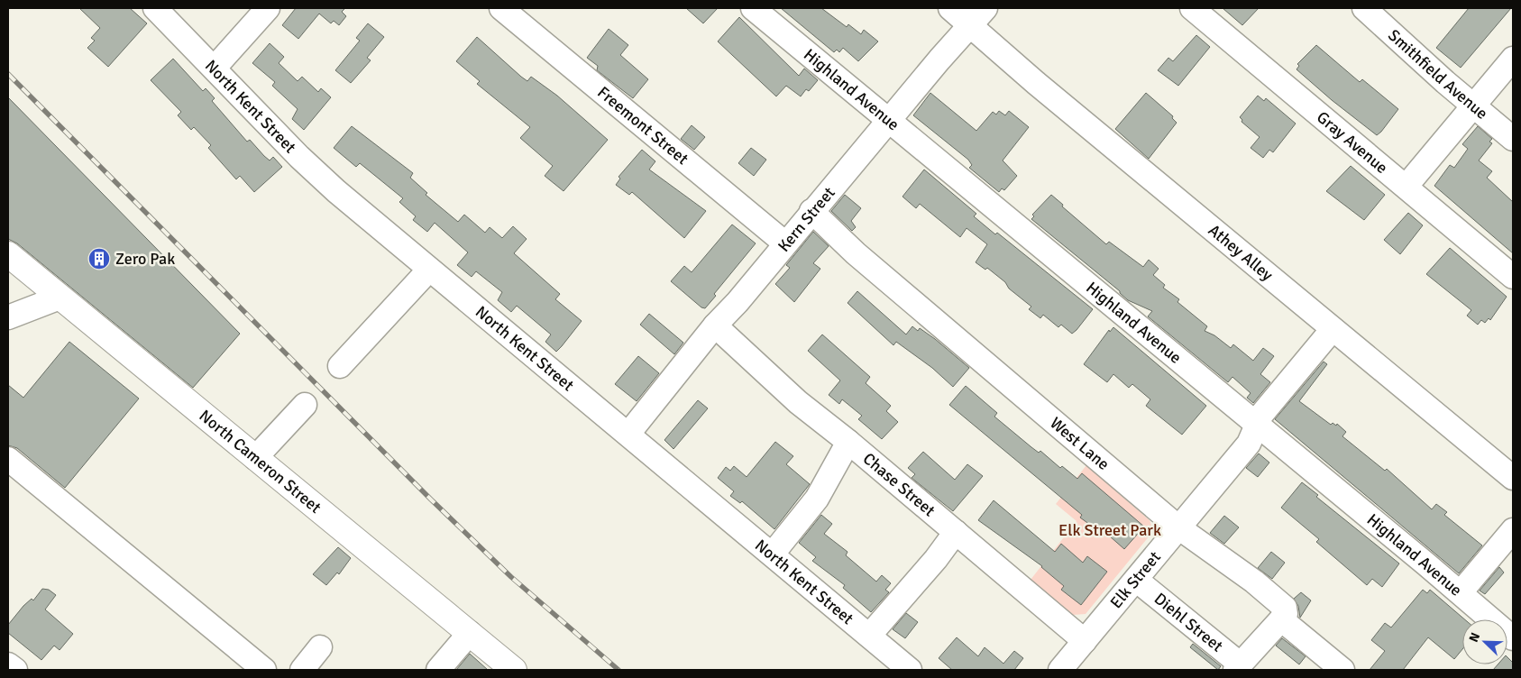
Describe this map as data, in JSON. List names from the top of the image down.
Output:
{
  "streets": {
    "main road": ["North Cameron Street"],
    "street": [
      "Smithfield Avenue",
      "Highland Avenue",
      "North Kent Street",
      "Freemont Street",
      "Gray Avenue",
      "Kern Street",
      "Athey Alley",
      "West Lane",
      "Chase Street",
      "Elk Street",
      "Diehl Street"
    ]
  },
  "crossings": [
    ["Highland Avenue", "Kern Street"],
    ["Highland Avenue", "Elk Street"],
    ["North Kent Street", "Kern Street"],
    ["Freemont Street", "Kern Street"],
    ["Kern Street", "Athey Alley"],
    ["Kern Street", "West Lane"],
    ["Kern Street", "Chase Street"],
    ["Athey Alley", "Elk Street"],
    ["West Lane", "Elk Street"],
    ["Chase Street", "Elk Street"],
    ["Elk Street", "Diehl Street"]
  ],
  "parks": ["Elk Street Park"],
  "places": {
    "building": ["Zero Pak"]
  },
  "north": "top left"
}
